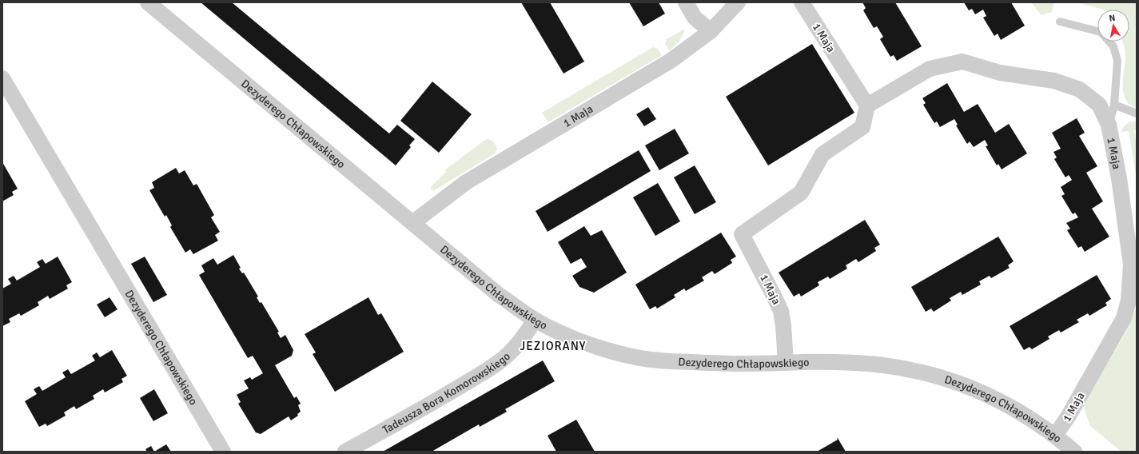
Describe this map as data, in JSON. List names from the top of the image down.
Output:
{
  "streets": {
    "street": ["1 Maja", "Dezyderego Chłapowskiego", "Tadeusza Bora Komorowskiego"]
  },
  "crossings": [
    ["1 Maja", "Dezyderego Chłapowskiego"],
    ["Dezyderego Chłapowskiego", "Tadeusza Bora Komorowskiego"]
  ],
  "districts": ["JEZIORANY"],
  "north": "top"
}
